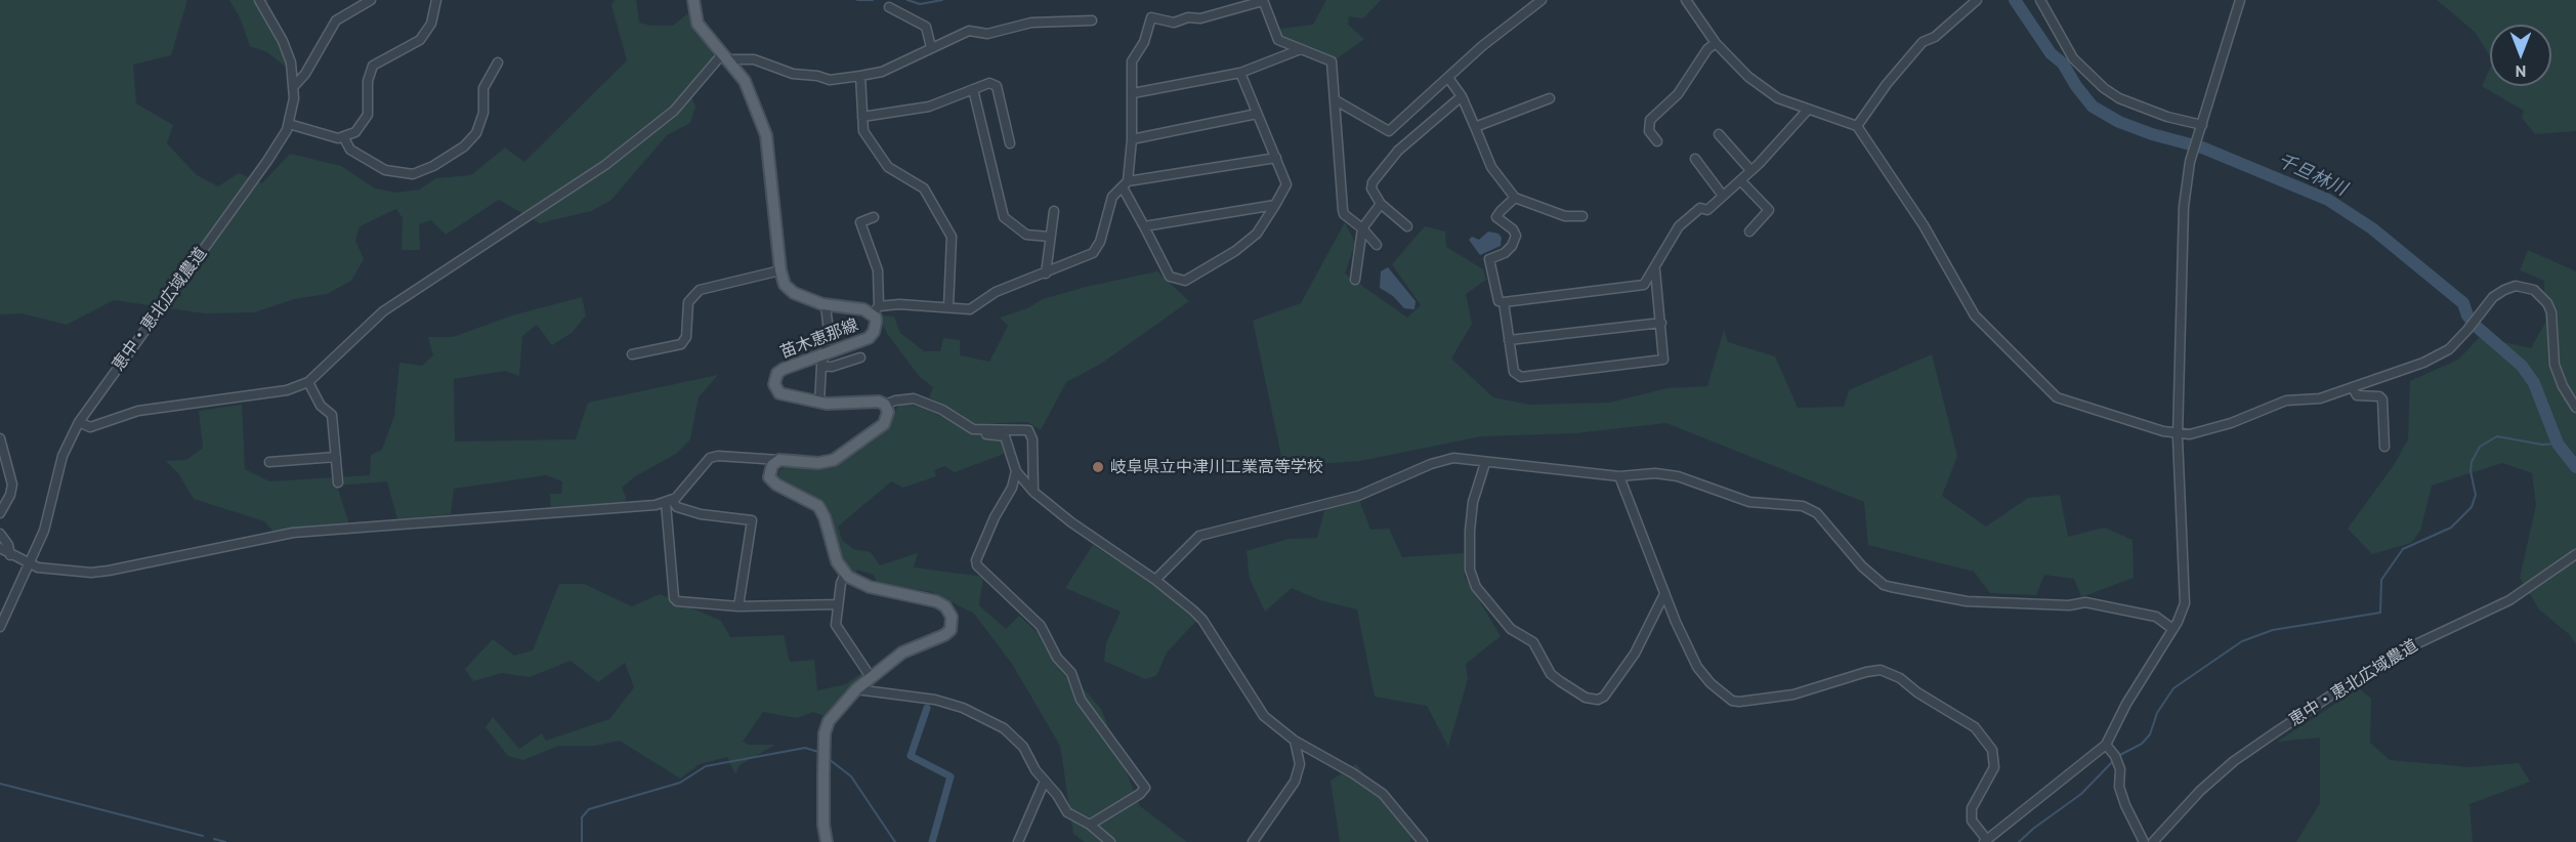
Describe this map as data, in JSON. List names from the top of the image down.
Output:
{
  "streets": {
    "main road": ["苗木恵那線"],
    "street": ["恵中・恵北広域農道"]
  },
  "water": ["千旦林川"],
  "places": ["岐阜県立中津川工業高等学校"],
  "north": "bottom"
}
